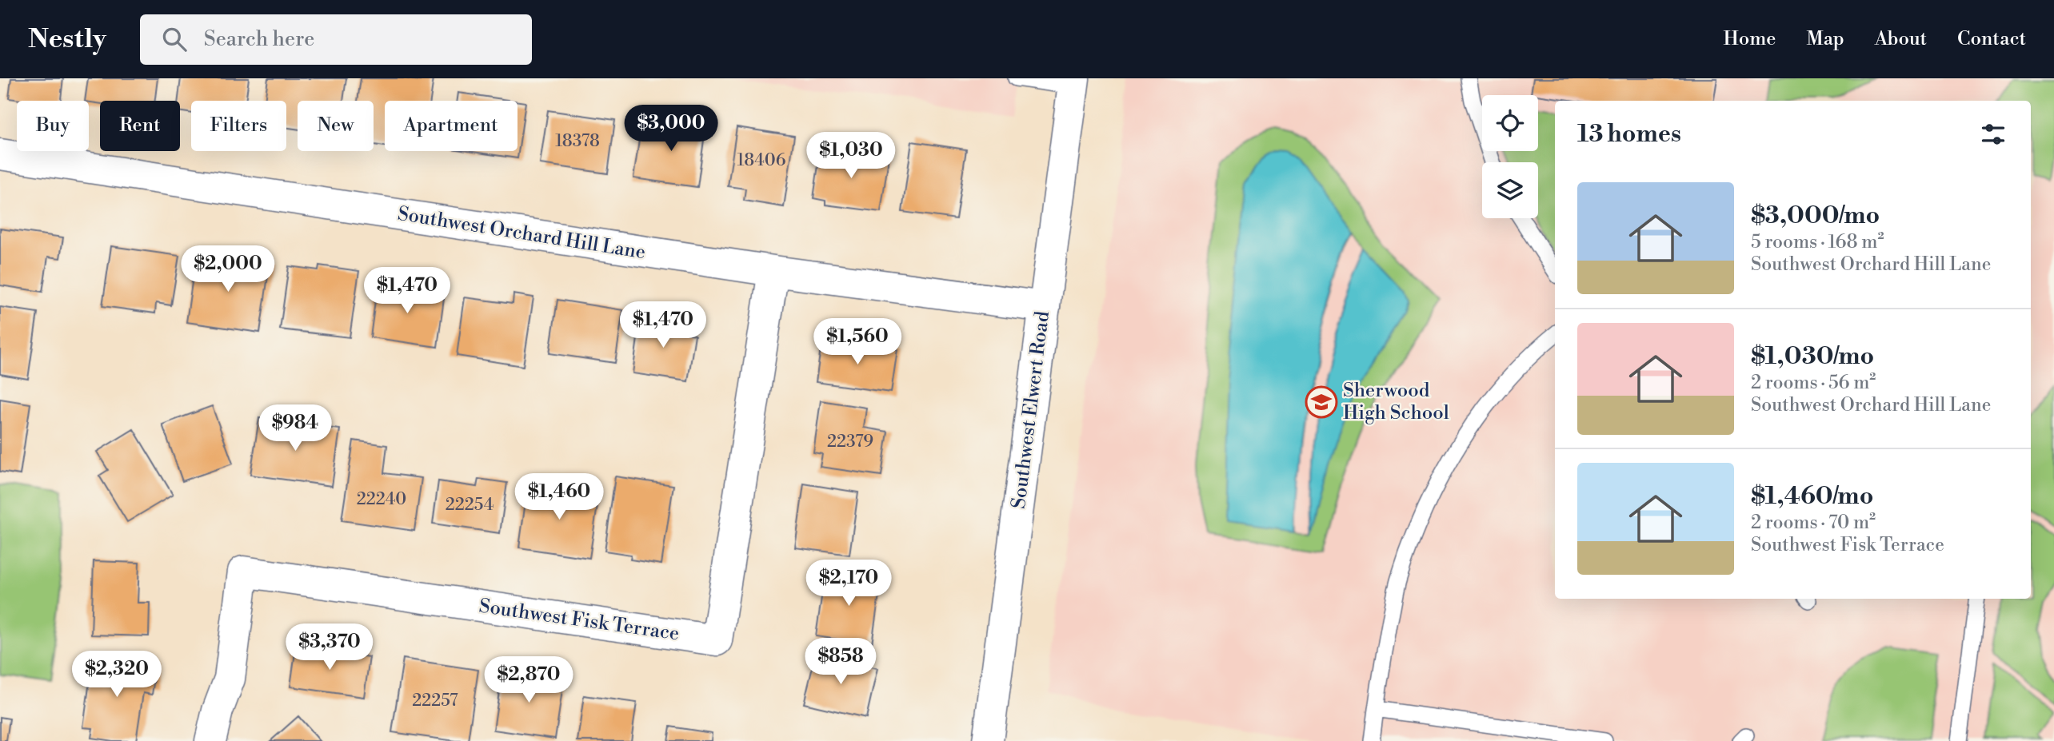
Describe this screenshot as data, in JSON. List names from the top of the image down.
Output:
{
  "streets": {
    "street": ["Southwest Orchard Hill Lane", "Southwest Elwert Road", "Southwest Fisk Terrace"]
  },
  "crossings": [
    ["Southwest Orchard Hill Lane", "Southwest Elwert Road"],
    ["Southwest Orchard Hill Lane", "Southwest Fisk Terrace"]
  ],
  "places": {
    "school or university": ["Sherwood High School"]
  },
  "house_numbers": [
    "18378",
    "18406",
    "22379",
    "22240",
    "22254",
    "22257"
  ],
  "page": {
    "header": "Nestly",
    "search": "Search here",
    "nav": [
      "Home",
      "Map",
      "About",
      "Contact"
    ],
    "chip": [
      "Buy",
      "Rent",
      "Filters",
      "New",
      "Apartment"
    ],
    "heading": "13 homes",
    "price": [
      "$3,000",
      "$1,030",
      "$2,000",
      "$1,470",
      "$1,470",
      "$1,560",
      "$984",
      "$1,460",
      "$2,170",
      "$3,370",
      "$858",
      "$2,320",
      "$2,870"
    ],
    "list": [
      {
        "name": "$3,000/mo",
        "note": "5 rooms · 168 m² · Southwest Orchard Hill Lane"
      },
      {
        "name": "$1,030/mo",
        "note": "2 rooms · 56 m² · Southwest Orchard Hill Lane"
      },
      {
        "name": "$1,460/mo",
        "note": "2 rooms · 70 m² · Southwest Fisk Terrace"
      }
    ]
  }
}
